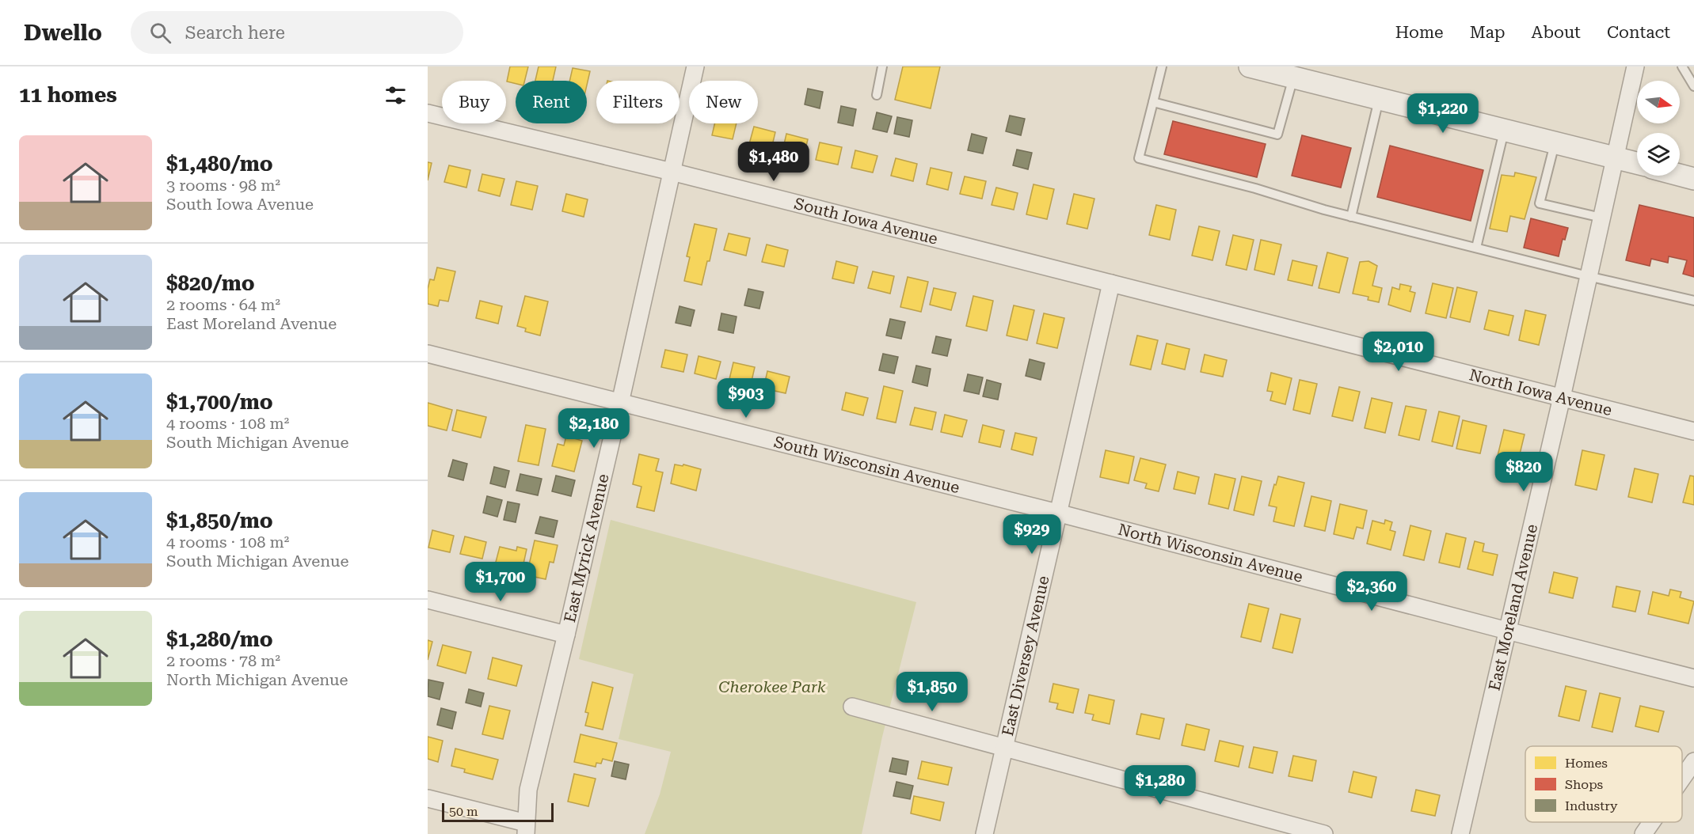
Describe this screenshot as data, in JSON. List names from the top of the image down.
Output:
{
  "streets": {
    "street": [
      "South Iowa Avenue",
      "North Iowa Avenue",
      "South Wisconsin Avenue",
      "East Myrick Avenue",
      "North Wisconsin Avenue",
      "East Moreland Avenue",
      "East Diversey Avenue"
    ]
  },
  "crossings": [
    ["South Iowa Avenue", "North Iowa Avenue"],
    ["South Iowa Avenue", "East Myrick Avenue"],
    ["South Iowa Avenue", "East Diversey Avenue"],
    ["North Iowa Avenue", "East Moreland Avenue"],
    ["North Iowa Avenue", "East Diversey Avenue"],
    ["South Wisconsin Avenue", "East Myrick Avenue"],
    ["South Wisconsin Avenue", "North Wisconsin Avenue"],
    ["South Wisconsin Avenue", "East Diversey Avenue"],
    ["North Wisconsin Avenue", "East Moreland Avenue"],
    ["North Wisconsin Avenue", "East Diversey Avenue"]
  ],
  "parks": ["Cherokee Park"],
  "legend": ["Homes", "Shops", "Industry"],
  "scale_bar": "50 m",
  "north": "right",
  "page": {
    "header": "Dwello",
    "search": "Search here",
    "nav": [
      "Home",
      "Map",
      "About",
      "Contact"
    ],
    "heading": "11 homes",
    "chip": [
      "Buy",
      "Rent",
      "Filters",
      "New"
    ],
    "price": [
      "$1,220",
      "$1,480",
      "$2,010",
      "$903",
      "$2,180",
      "$820",
      "$929",
      "$1,700",
      "$2,360",
      "$1,850",
      "$1,280"
    ],
    "list": [
      {
        "name": "$1,480/mo",
        "note": "3 rooms · 98 m² · South Iowa Avenue"
      },
      {
        "name": "$820/mo",
        "note": "2 rooms · 64 m² · East Moreland Avenue"
      },
      {
        "name": "$1,700/mo",
        "note": "4 rooms · 108 m² · South Michigan Avenue"
      },
      {
        "name": "$1,850/mo",
        "note": "4 rooms · 108 m² · South Michigan Avenue"
      },
      {
        "name": "$1,280/mo",
        "note": "2 rooms · 78 m² · North Michigan Avenue"
      }
    ],
    "scale": "50 m"
  }
}
